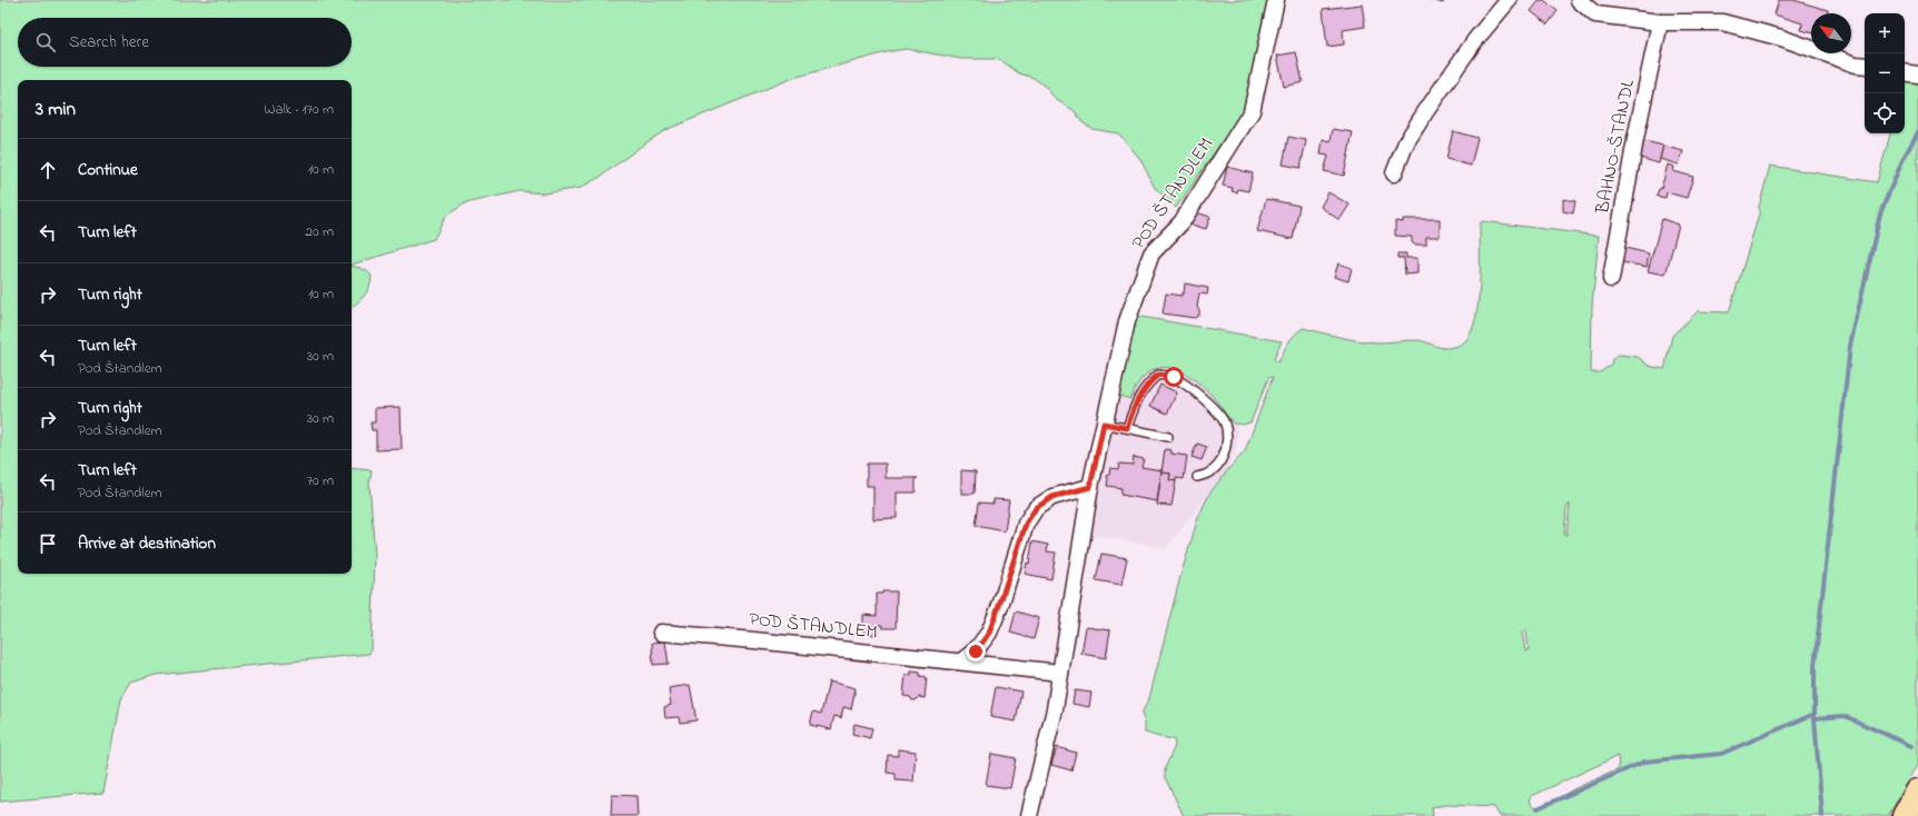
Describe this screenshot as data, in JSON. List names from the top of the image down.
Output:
{
  "streets": {
    "street": ["BAHNO-ŠTANDL", "POD ŠTANDLEM"]
  },
  "north": "top left",
  "page": {
    "map_buttons": ["+", "−"],
    "search": "Search here",
    "heading": ["3 min", "Walk · 170 m"],
    "list": [
      ["Continue", "10 m"],
      ["Turn left", "20 m"],
      ["Turn right", "10 m"],
      ["Turn left", "Pod Štandlem", "30 m"],
      ["Turn right", "Pod Štandlem", "30 m"],
      ["Turn left", "Pod Štandlem", "70 m"],
      "Arrive at destination"
    ]
  }
}
